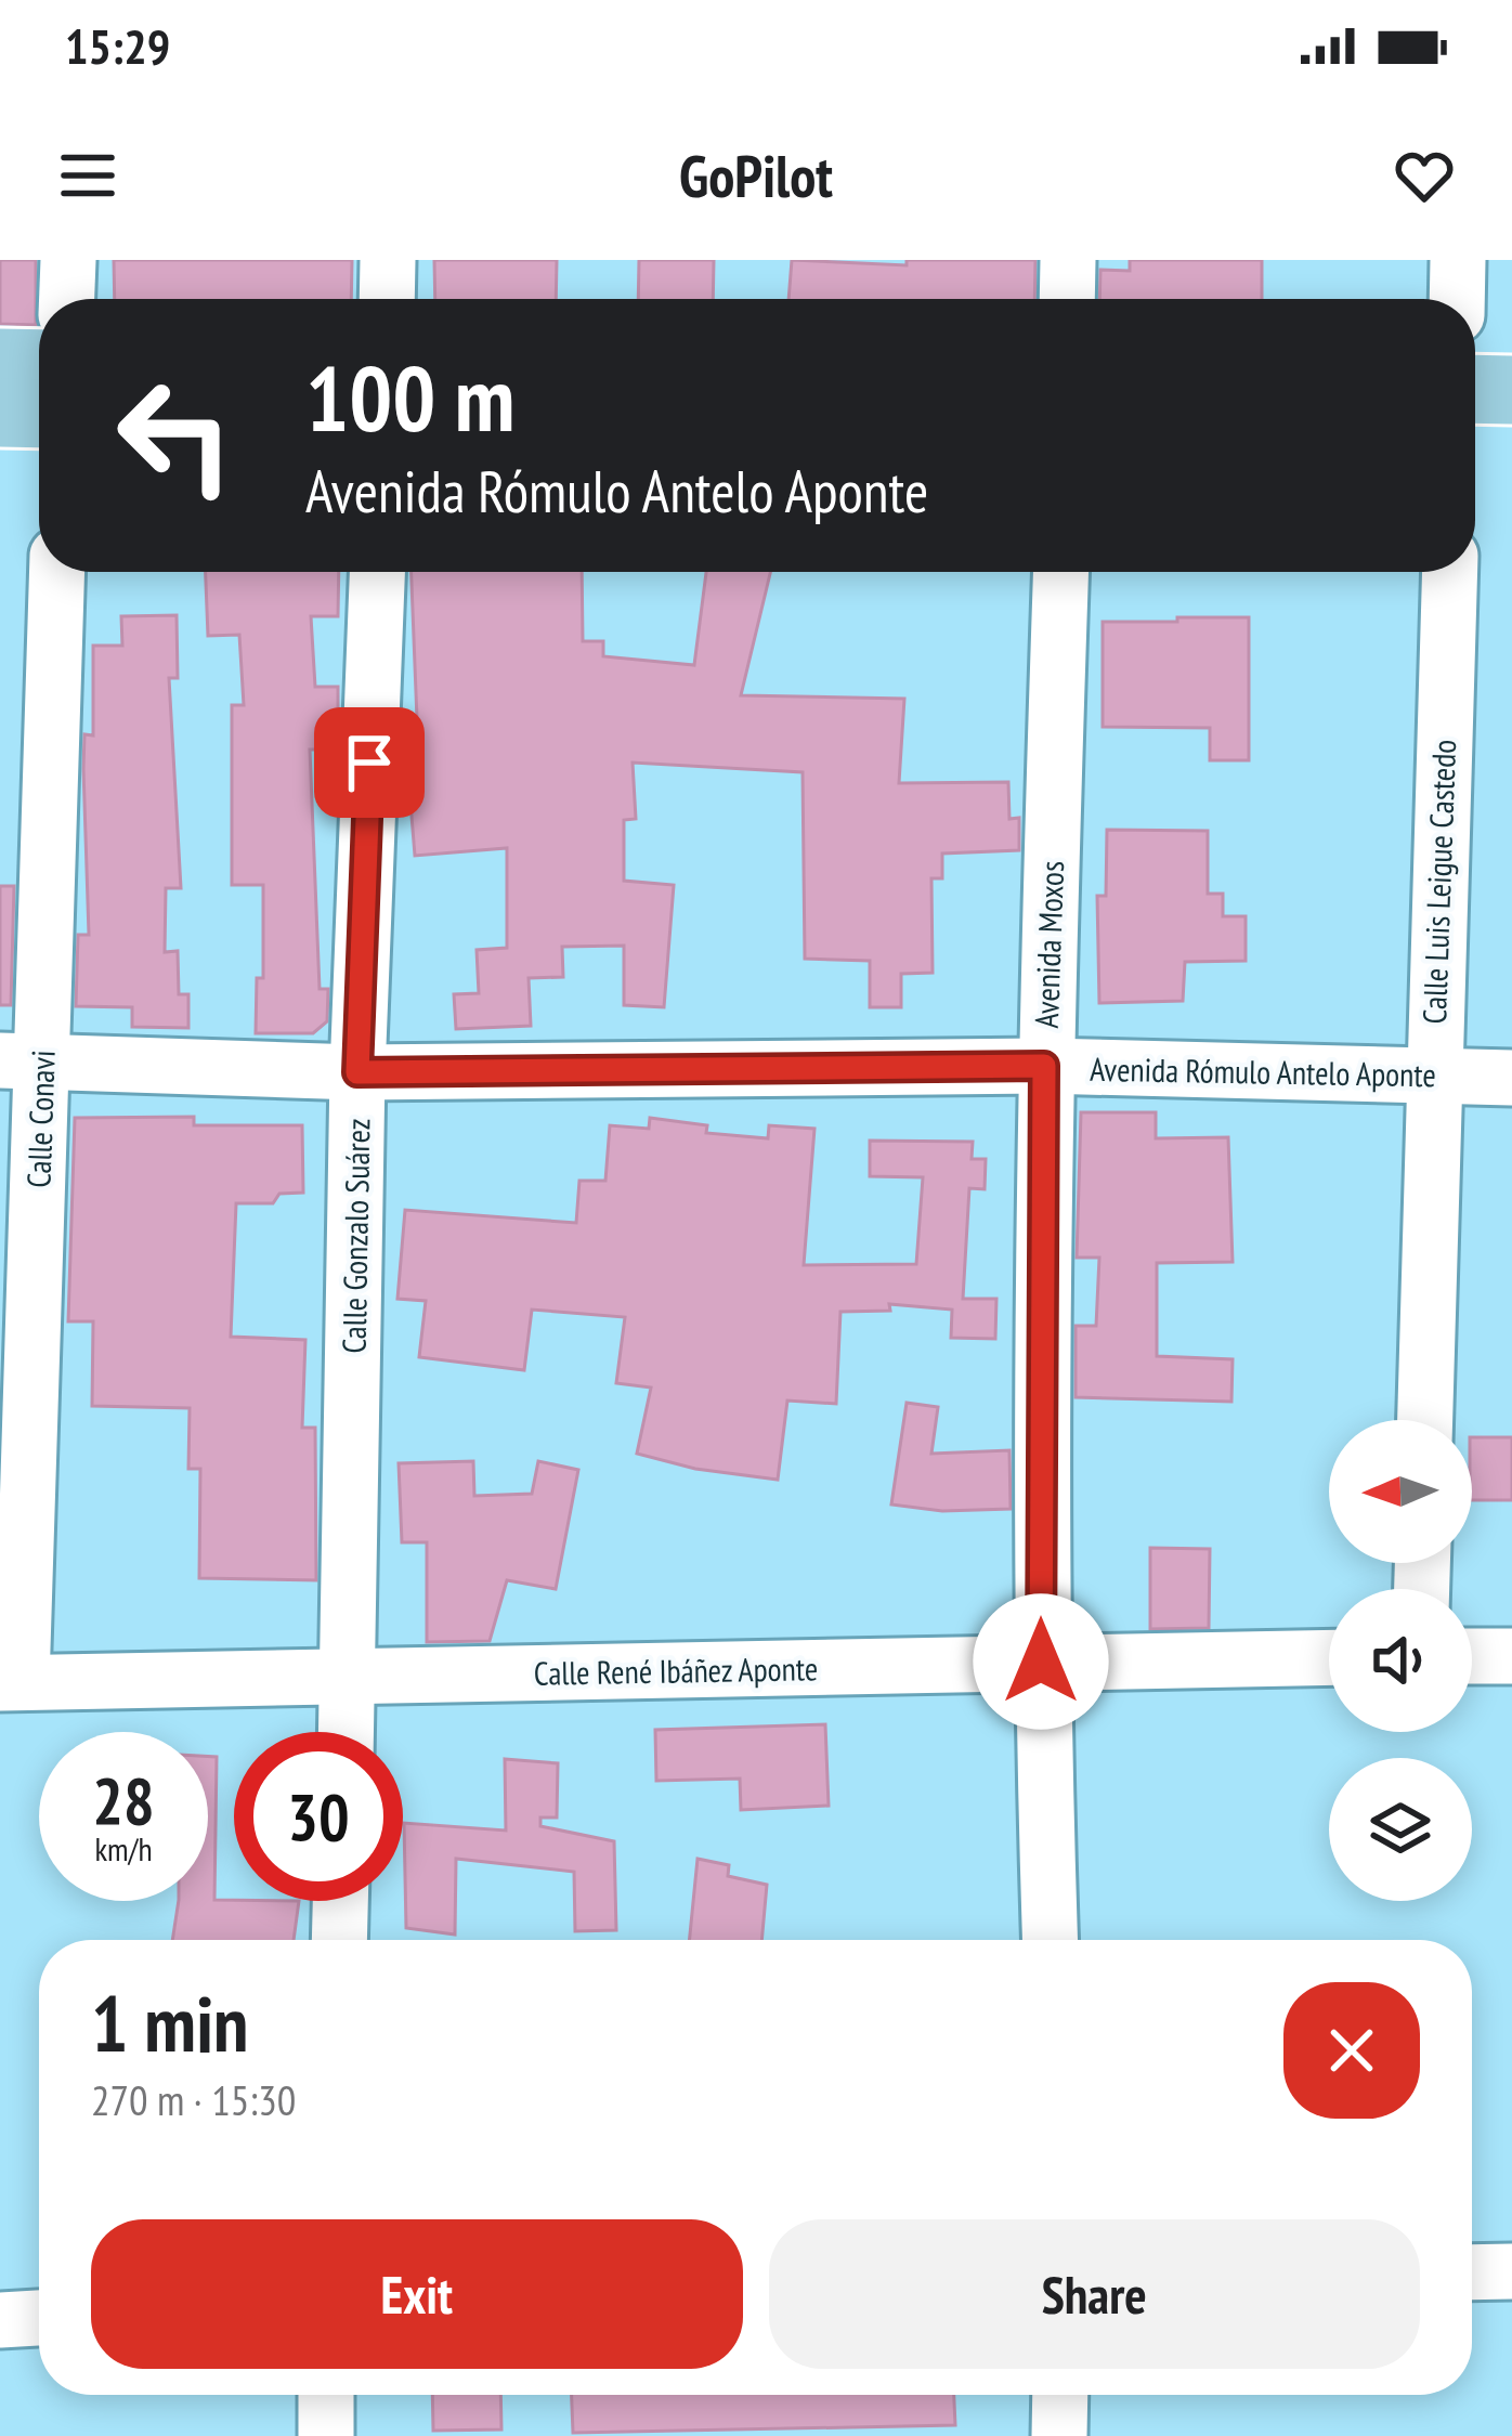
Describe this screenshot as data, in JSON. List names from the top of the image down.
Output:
{
  "streets": {
    "street": [
      "Calle Luis Leigue Castedo",
      "Avenida Moxos",
      "Avenida Rómulo Antelo Aponte",
      "Calle Conavi",
      "Calle Gonzalo Suárez",
      "Calle René Ibáñez Aponte"
    ]
  },
  "crossings": [
    ["Calle Luis Leigue Castedo", "Avenida Rómulo Antelo Aponte"],
    ["Avenida Moxos", "Avenida Rómulo Antelo Aponte"],
    ["Avenida Moxos", "Calle René Ibáñez Aponte"],
    ["Avenida Rómulo Antelo Aponte", "Calle Conavi"],
    ["Avenida Rómulo Antelo Aponte", "Calle Gonzalo Suárez"],
    ["Calle Conavi", "Calle René Ibáñez Aponte"],
    ["Calle Gonzalo Suárez", "Calle René Ibáñez Aponte"]
  ],
  "north": "left",
  "page": {
    "status": "15:29",
    "header": "GoPilot",
    "turn": ["100 m", "Avenida Rómulo Antelo Aponte"],
    "speed": "28 km/h",
    "limit": "30",
    "heading": ["1 min", "270 m · 15:30"],
    "buttons": ["Exit", "Share"]
  }
}
